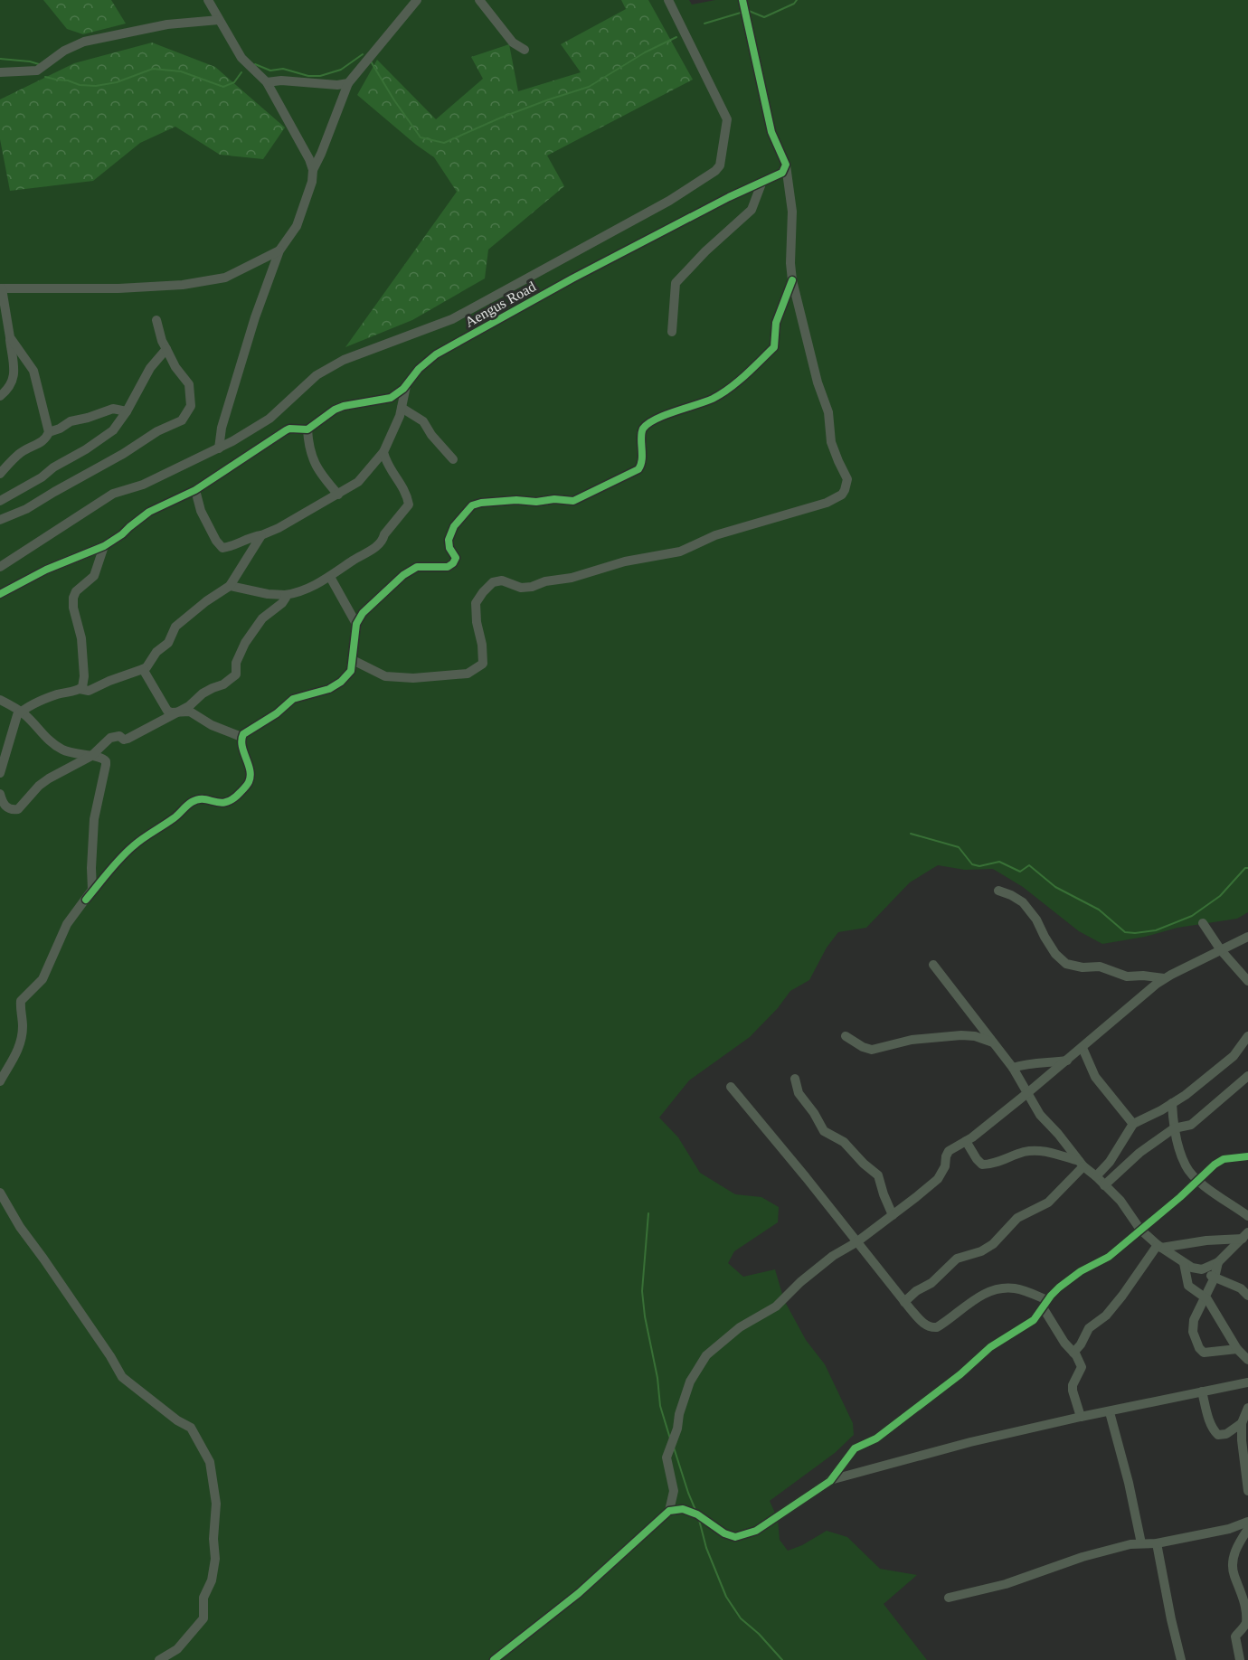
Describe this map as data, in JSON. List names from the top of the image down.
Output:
{
  "streets": {
    "street": ["Aengus Road"]
  }
}
